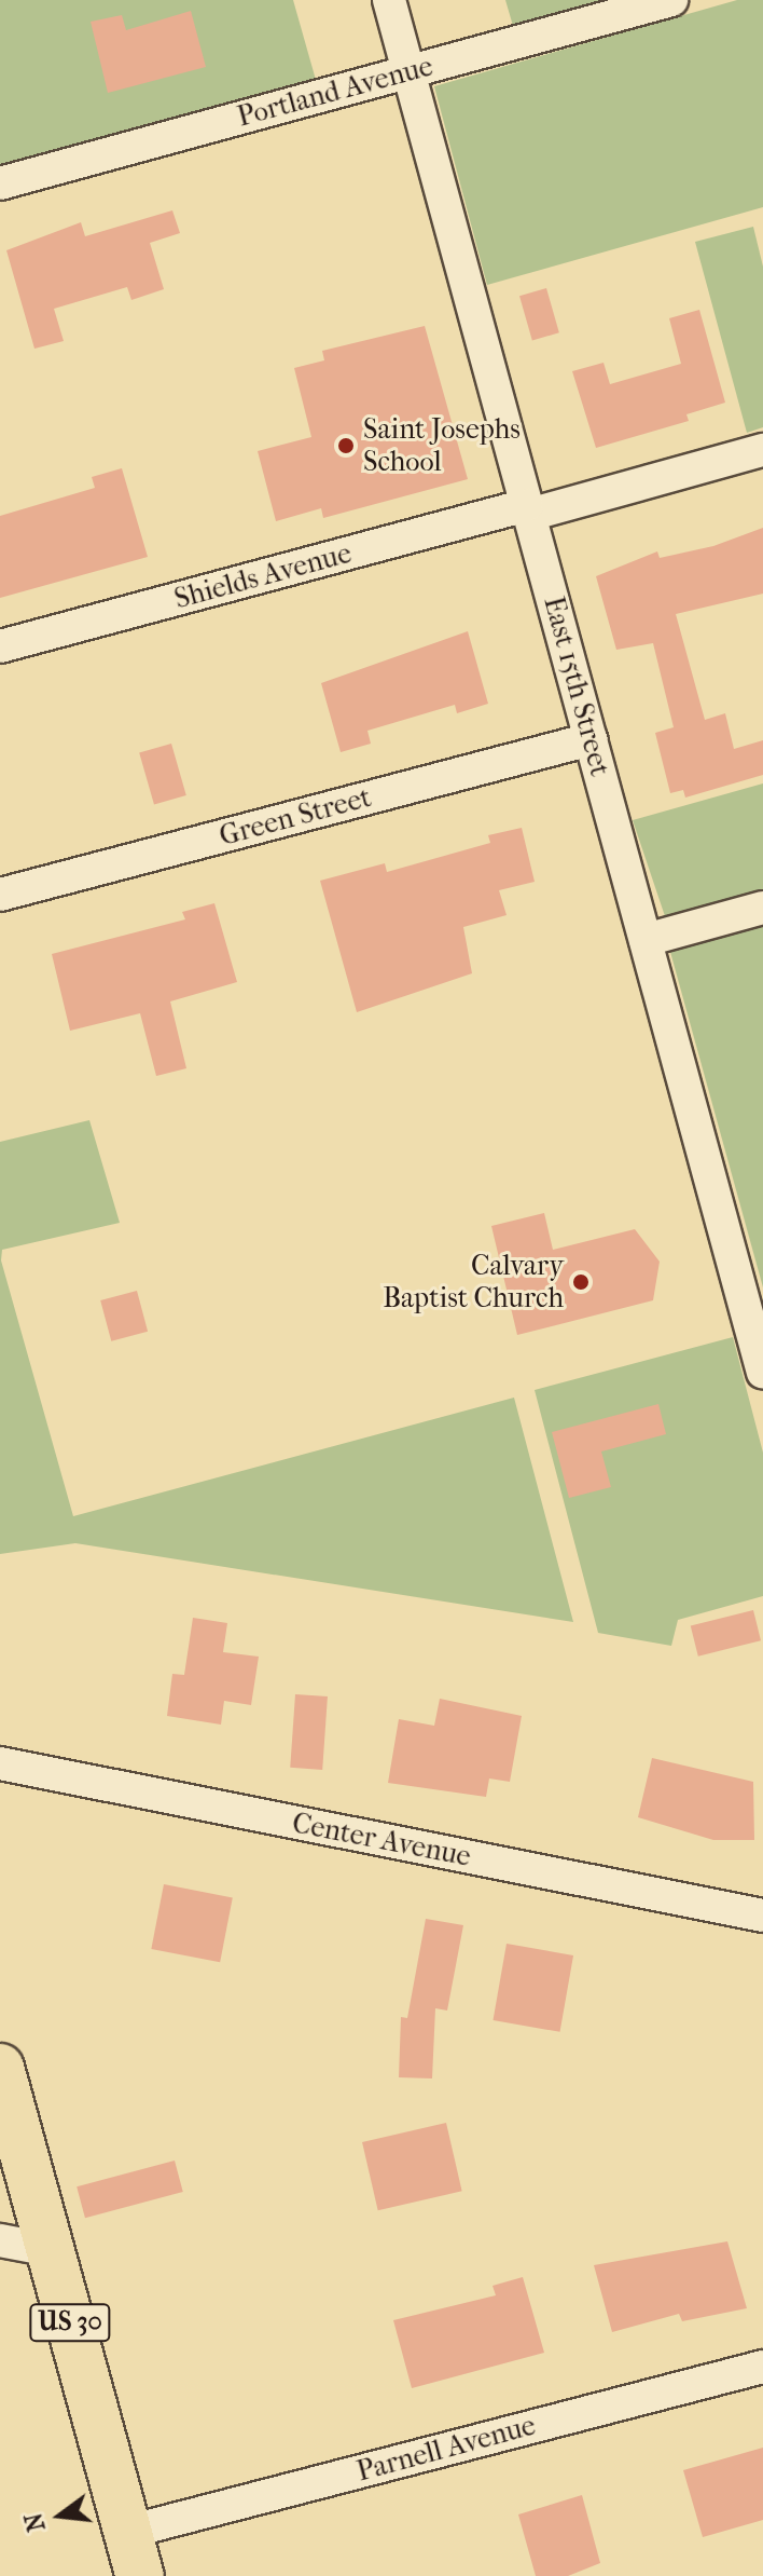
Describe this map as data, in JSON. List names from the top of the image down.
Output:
{
  "streets": {
    "main road": ["US 30"],
    "street": [
      "Portland Avenue",
      "Shields Avenue",
      "East 15th Street",
      "Green Street",
      "Center Avenue",
      "Parnell Avenue"
    ]
  },
  "crossings": [
    ["Portland Avenue", "East 15th Street"],
    ["Shields Avenue", "East 15th Street"],
    ["East 15th Street", "Green Street"],
    ["US 30", "Parnell Avenue"]
  ],
  "places": ["Saint Josephs School", "Calvary Baptist Church"],
  "north": "left"
}
